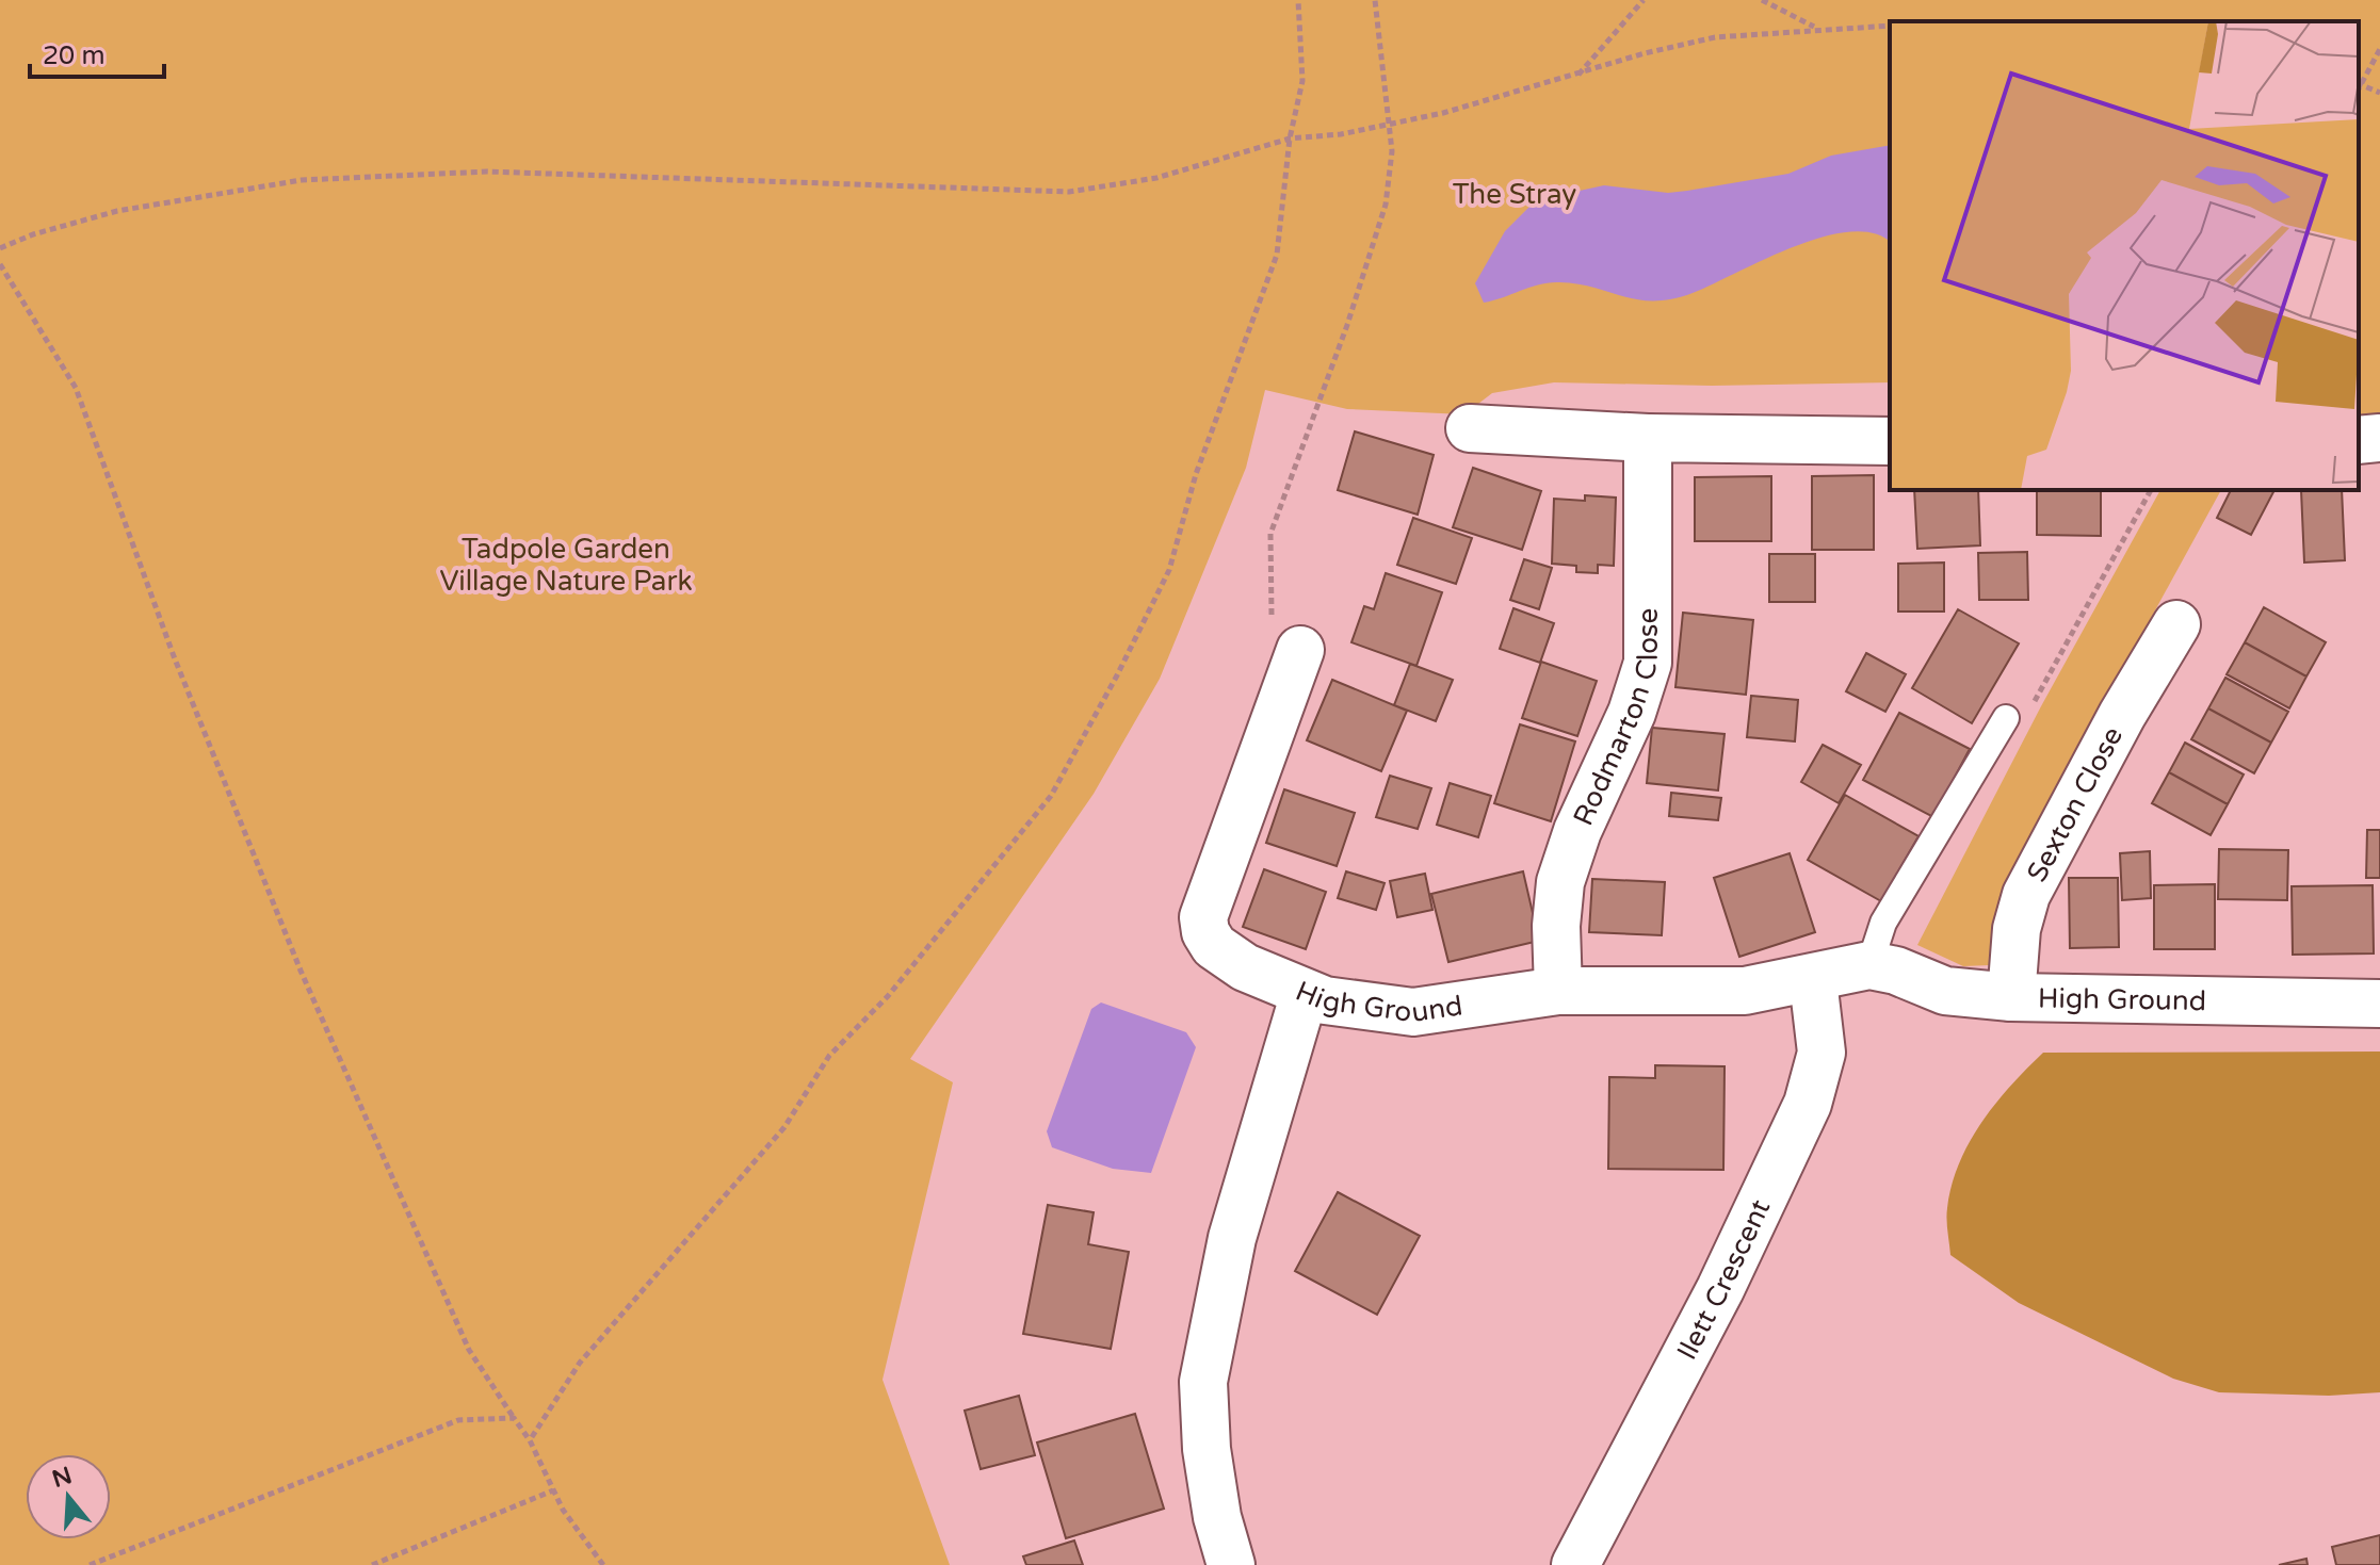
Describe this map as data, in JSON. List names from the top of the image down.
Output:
{
  "streets": {
    "street": [
      "Rodmarton Close",
      "Sexton Close",
      "High Ground",
      "Ilett Crescent"
    ]
  },
  "crossings": [
    ["Rodmarton Close", "High Ground"],
    ["Sexton Close", "High Ground"],
    ["High Ground", "Ilett Crescent"]
  ],
  "parks": ["The Stray", "Tadpole Garden Village Nature Park"],
  "scale_bar": "20 m",
  "north": "top"
}
